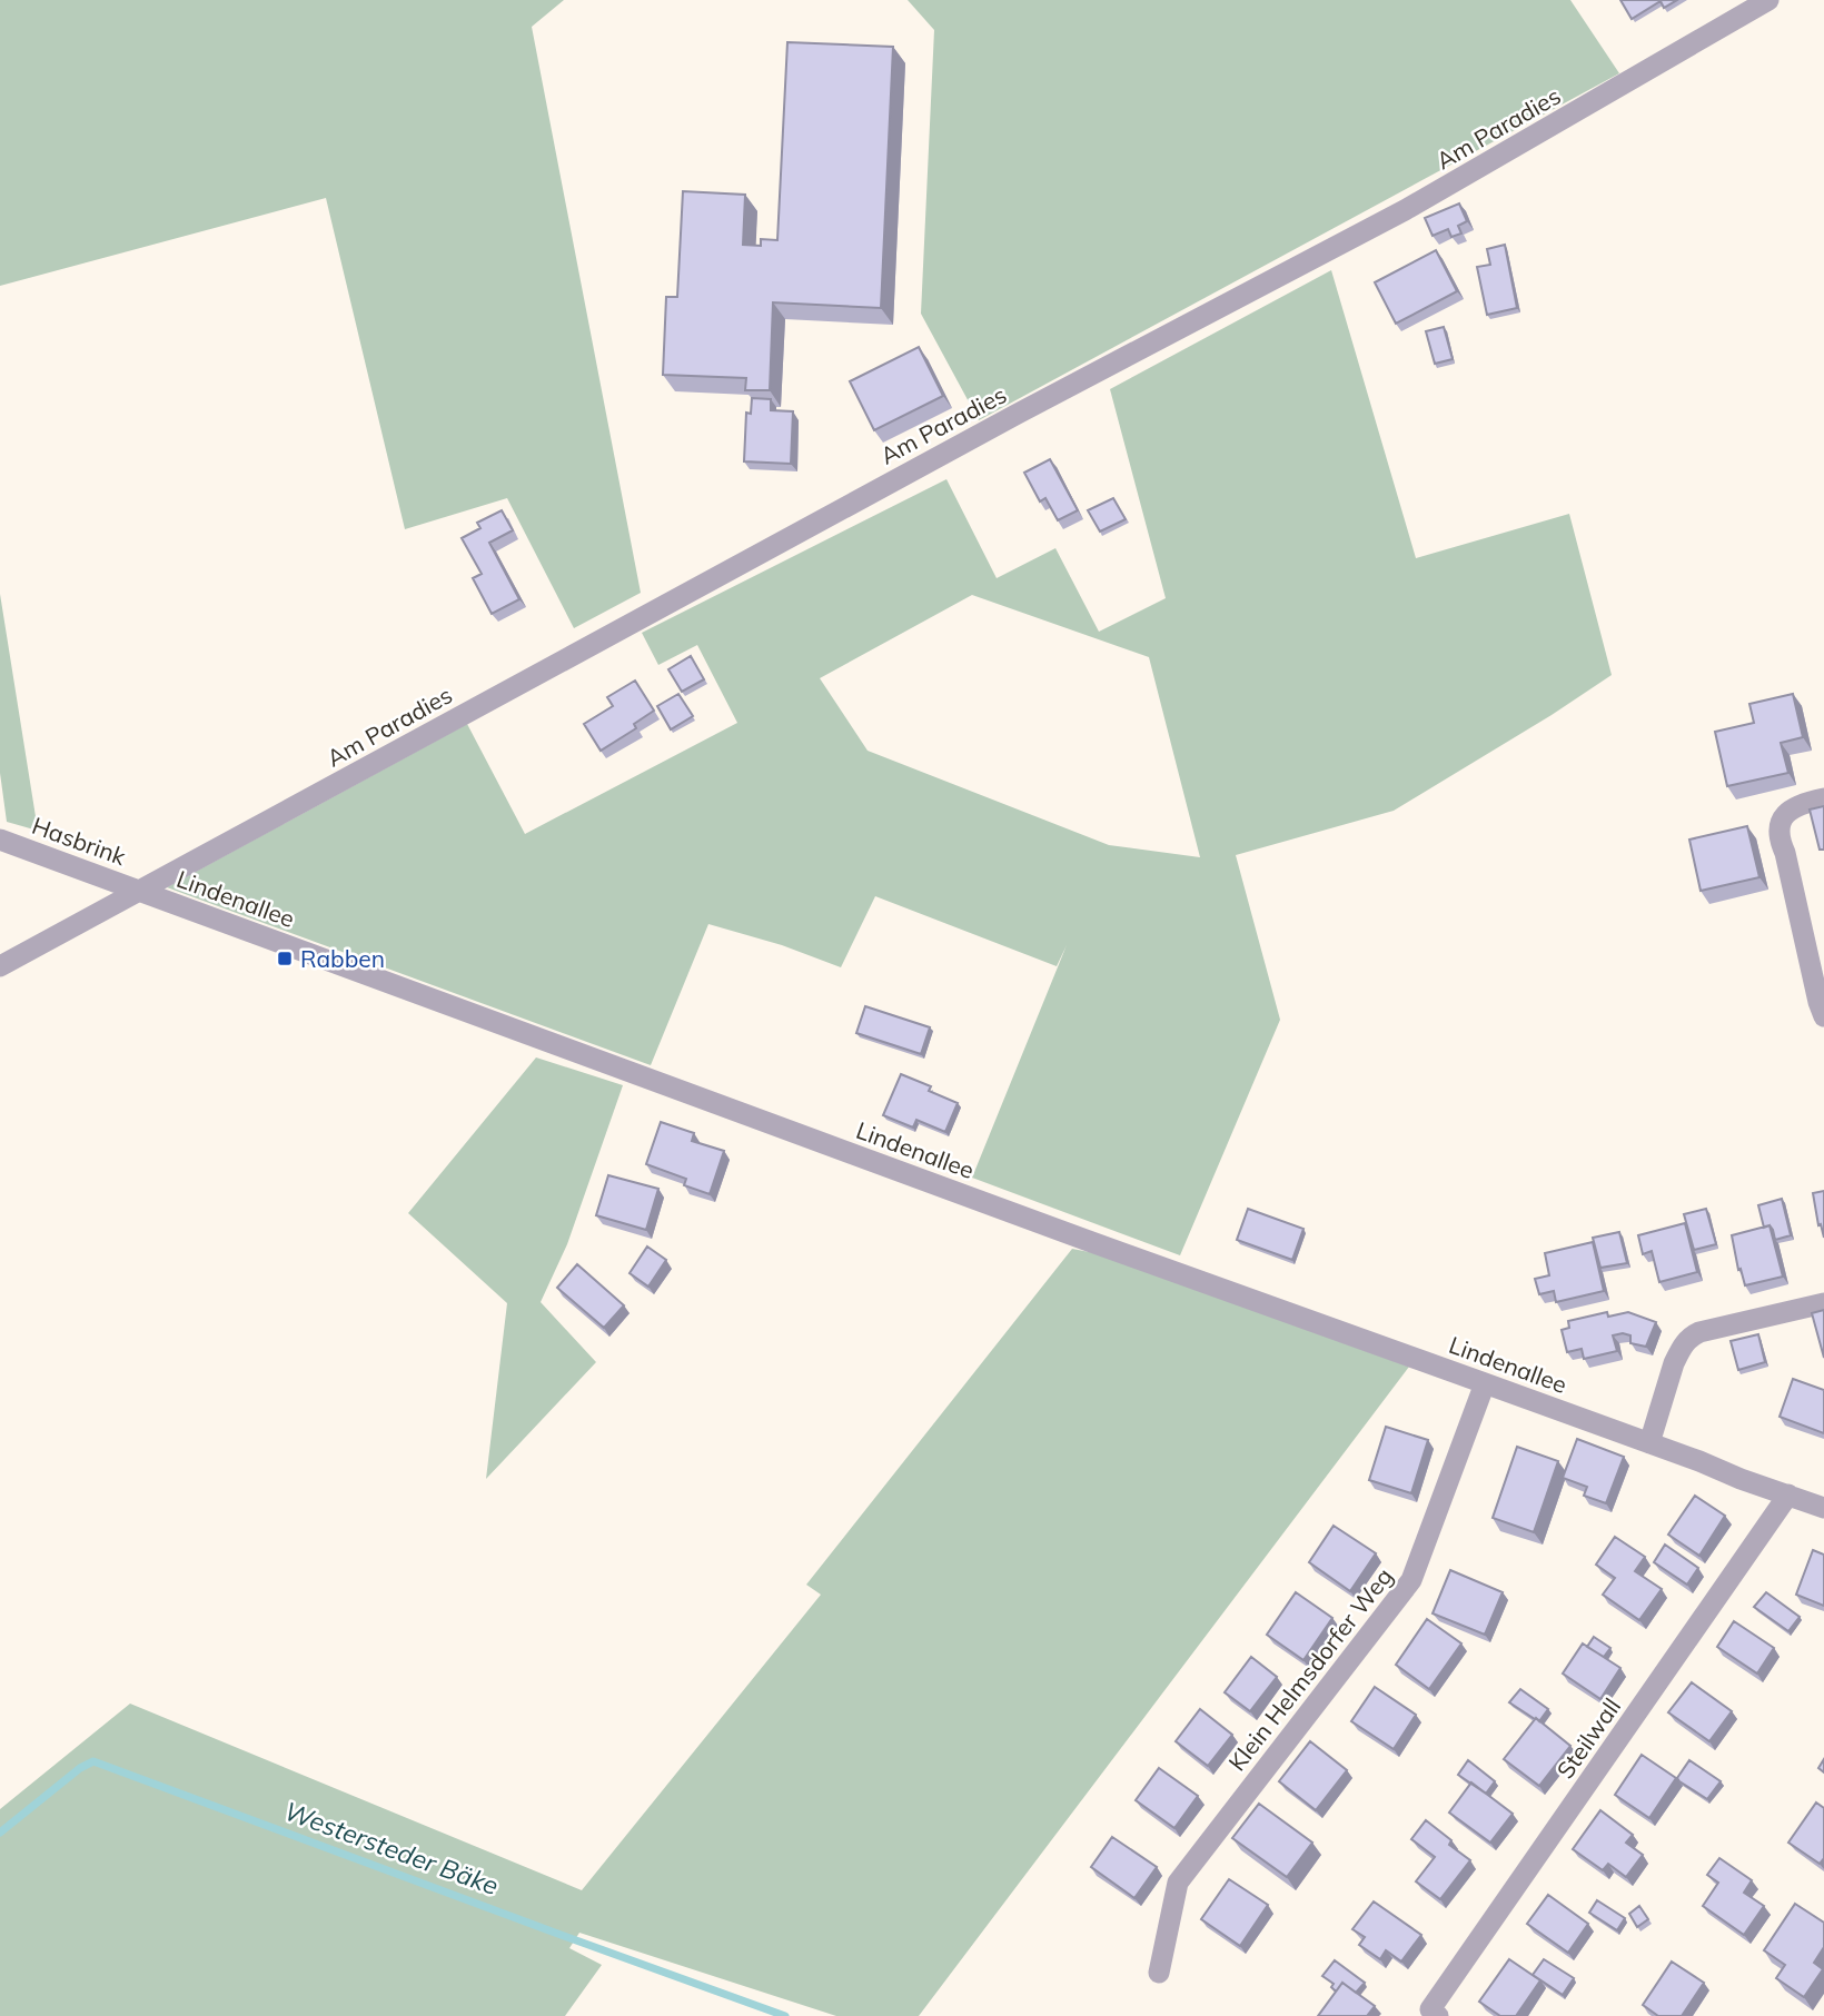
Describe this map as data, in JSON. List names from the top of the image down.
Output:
{
  "streets": {
    "street": [
      "Am Paradies",
      "Hasbrink",
      "Lindenallee",
      "Klein Helmsdorfer Weg",
      "Steilwall"
    ]
  },
  "crossings": [
    ["Am Paradies", "Hasbrink"],
    ["Am Paradies", "Lindenallee"],
    ["Hasbrink", "Lindenallee"],
    ["Lindenallee", "Klein Helmsdorfer Weg"],
    ["Lindenallee", "Steilwall"]
  ],
  "water": ["Westersteder Bäke"],
  "places": {
    "transit": ["Rabben"]
  }
}
